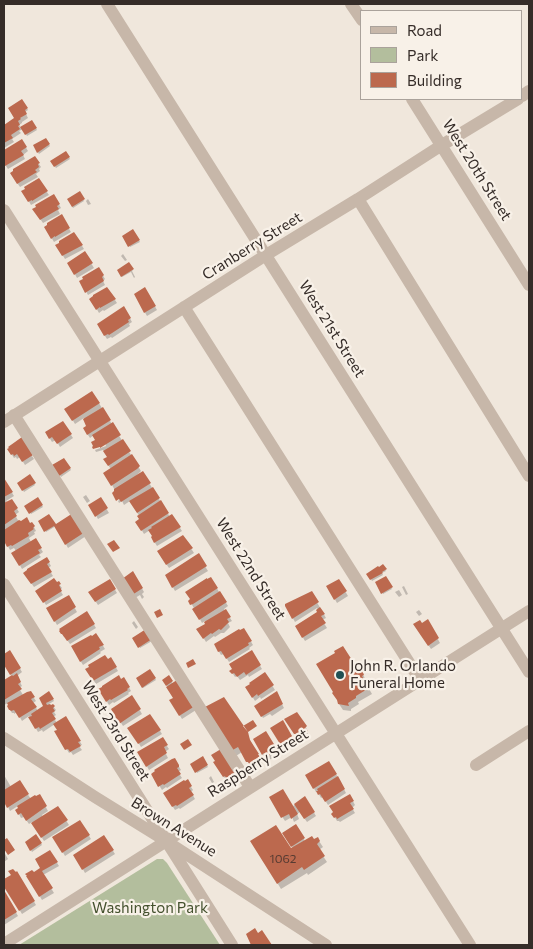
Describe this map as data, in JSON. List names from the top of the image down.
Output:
{
  "streets": {
    "street": [
      "West 20th Street",
      "Cranberry Street",
      "West 21st Street",
      "West 22nd Street",
      "West 23rd Street",
      "Raspberry Street",
      "Brown Avenue"
    ]
  },
  "crossings": [
    ["West 20th Street", "Cranberry Street"],
    ["Cranberry Street", "West 21st Street"],
    ["Cranberry Street", "West 22nd Street"],
    ["West 21st Street", "Raspberry Street"],
    ["West 22nd Street", "Raspberry Street"],
    ["West 23rd Street", "Raspberry Street"],
    ["West 23rd Street", "Brown Avenue"],
    ["Raspberry Street", "Brown Avenue"]
  ],
  "parks": ["Washington Park"],
  "places": ["John R. Orlando Funeral Home"],
  "house_numbers": ["1062"],
  "legend": ["Road", "Park", "Building"]
}
